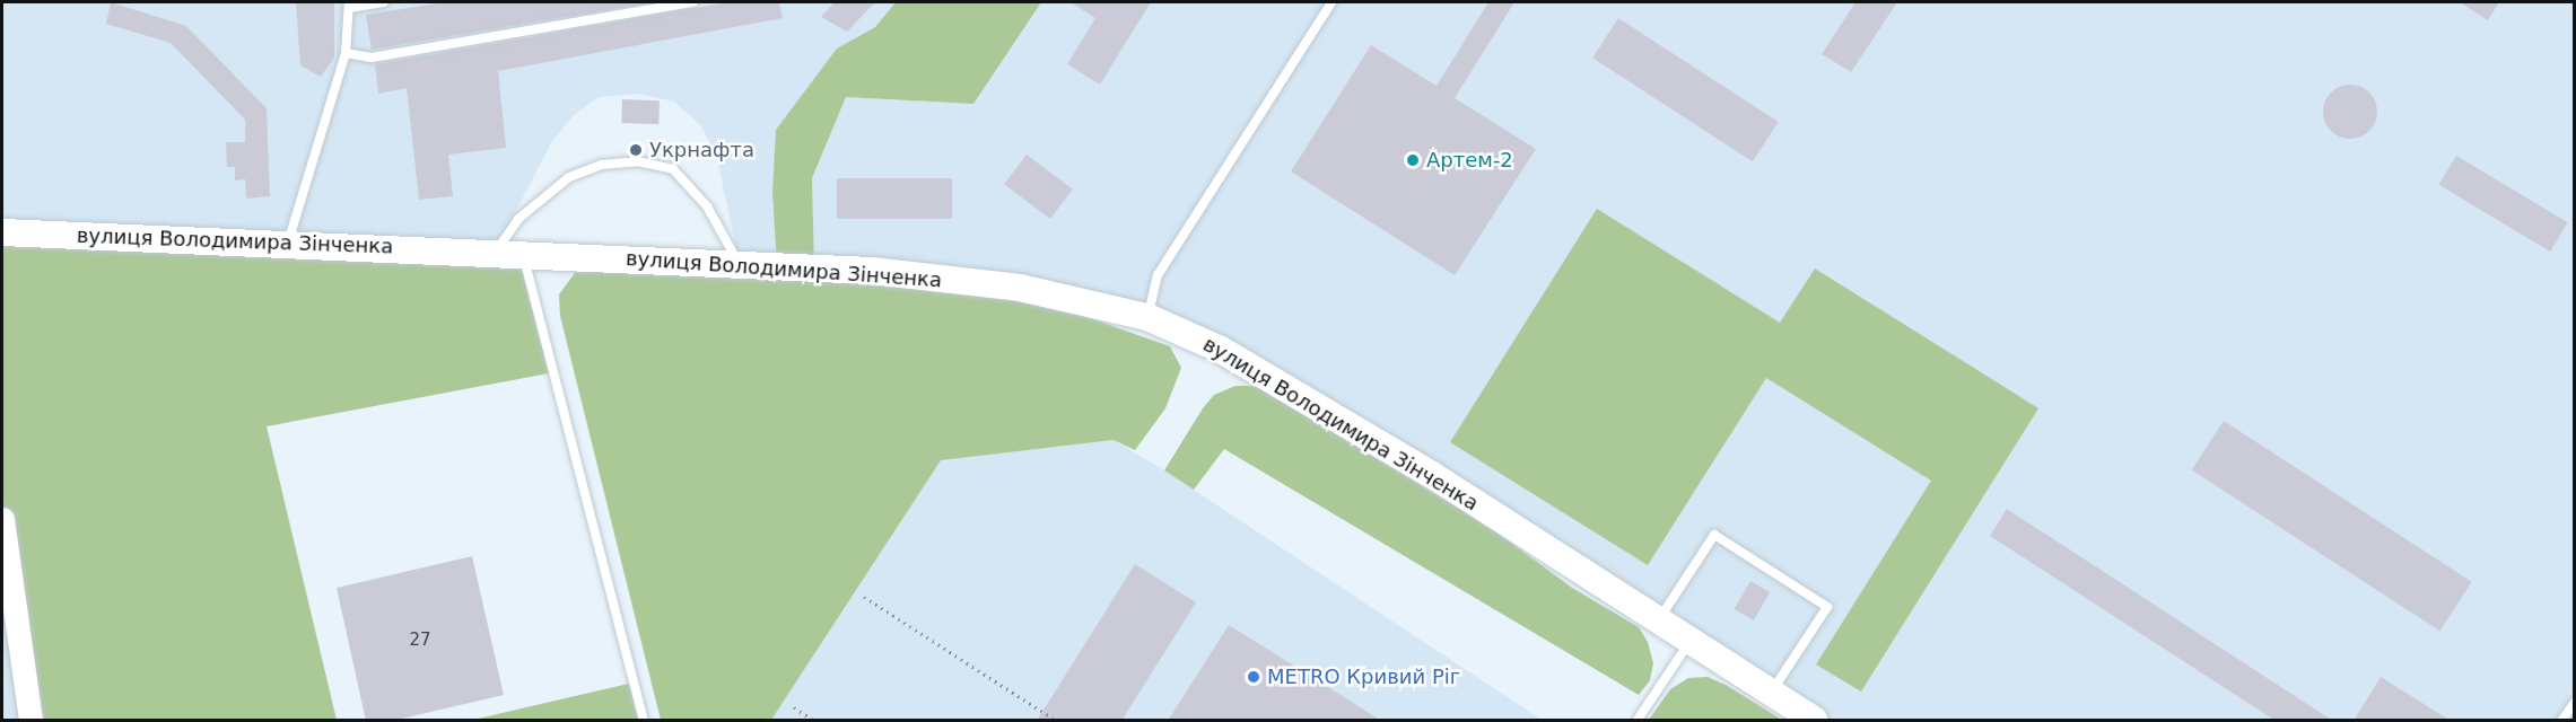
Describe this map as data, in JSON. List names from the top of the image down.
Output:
{
  "streets": {
    "main road": ["вулиця Володимира Зінченка"]
  },
  "places": ["Укрнафта", "Артем-2", "METRO Кривий Ріг"],
  "house_numbers": ["27"]
}
